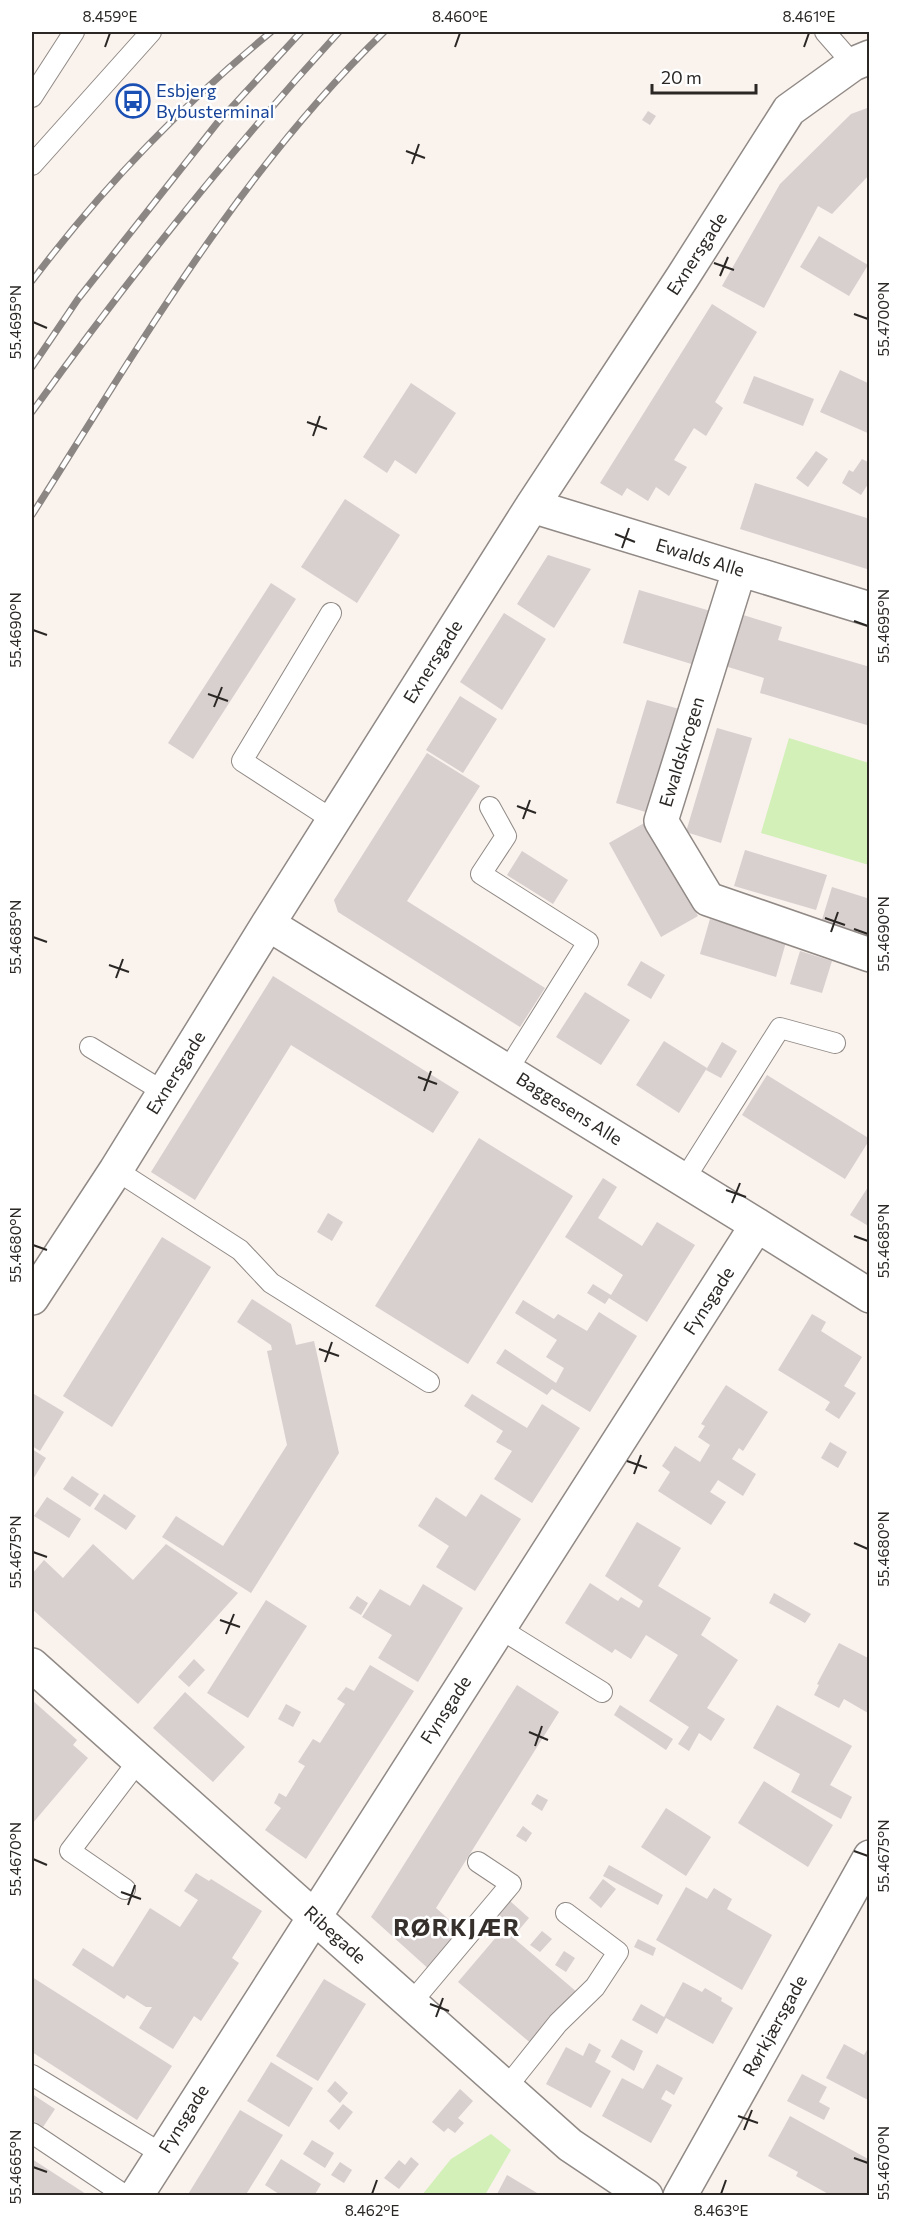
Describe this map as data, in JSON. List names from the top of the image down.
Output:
{
  "streets": {
    "street": [
      "Exnersgade",
      "Ewalds Alle",
      "Ewaldskrogen",
      "Baggesens Alle",
      "Fynsgade",
      "Ribegade",
      "Rørkjærsgade"
    ]
  },
  "crossings": [
    ["Exnersgade", "Ewalds Alle"],
    ["Exnersgade", "Baggesens Alle"],
    ["Ewalds Alle", "Ewaldskrogen"],
    ["Baggesens Alle", "Fynsgade"],
    ["Fynsgade", "Ribegade"]
  ],
  "districts": ["RØRKJÆR"],
  "places": {
    "bus stop": ["Esbjerg Bybusterminal"]
  },
  "scale_bar": "20 m",
  "coordinates": [
    "8.459°E",
    "8.460°E",
    "8.461°E",
    "55.4700°N",
    "55.4695°N",
    "55.4690°N",
    "55.4685°N",
    "55.4680°N",
    "55.4675°N",
    "55.4670°N",
    "55.4665°N",
    "8.462°E",
    "8.463°E"
  ]
}
